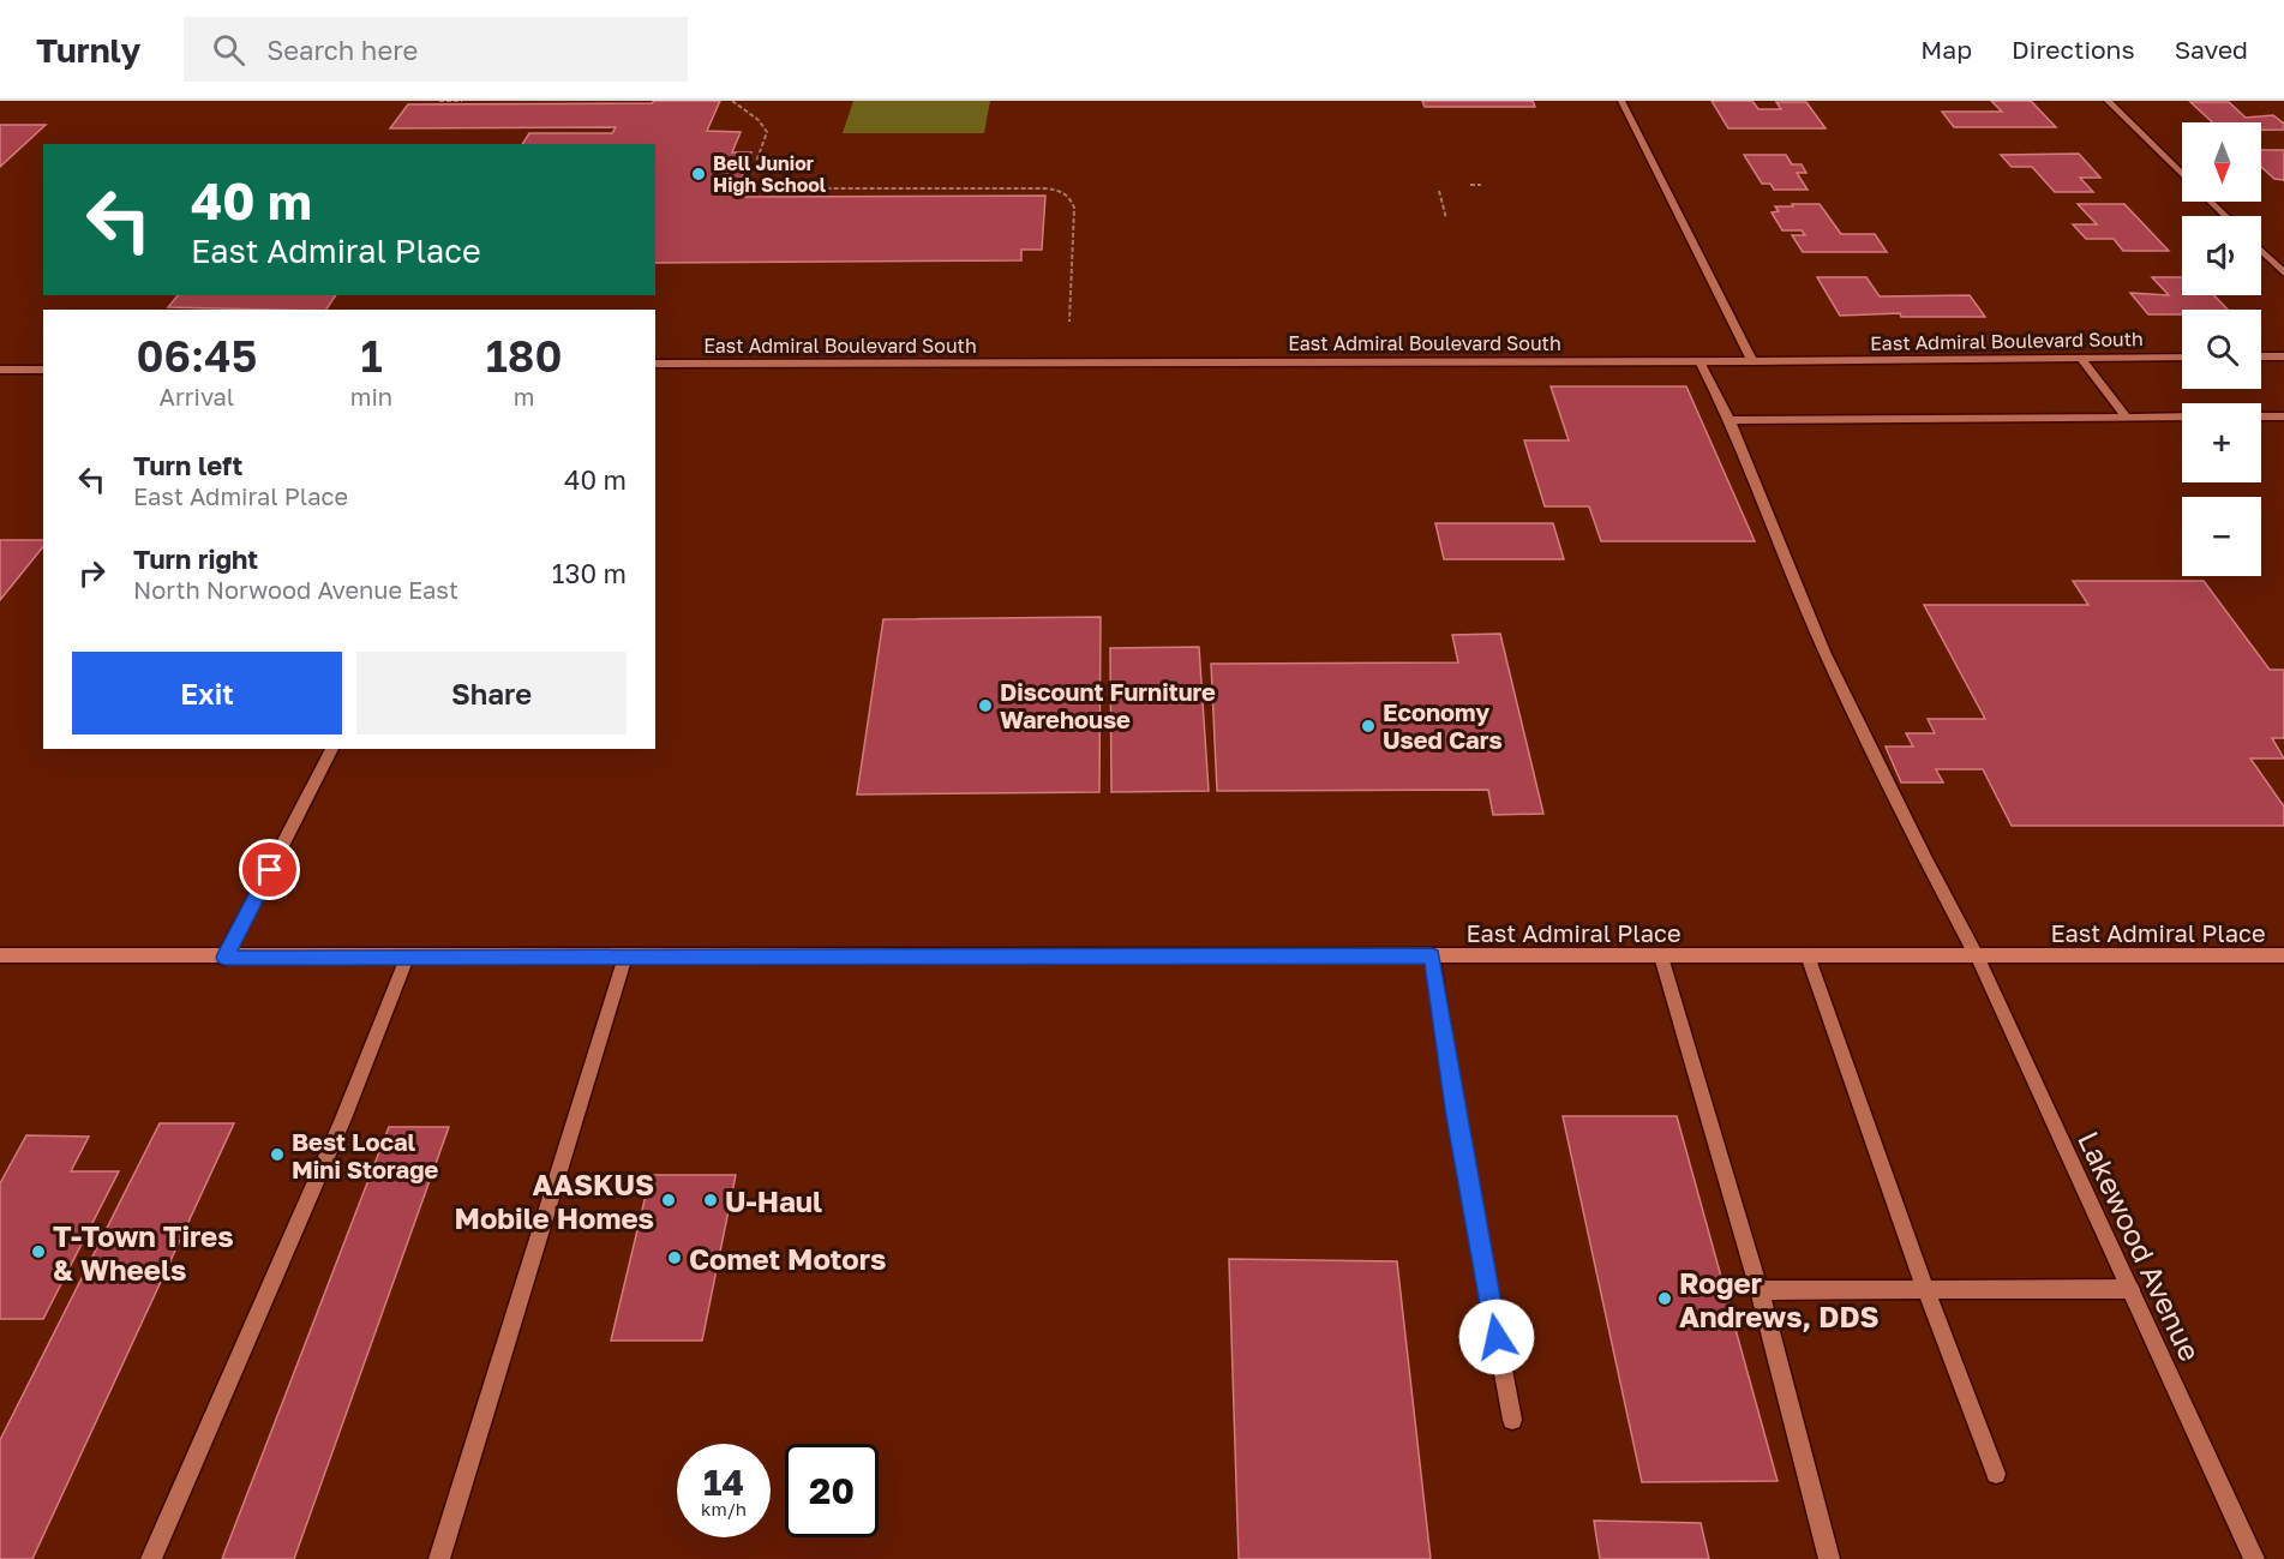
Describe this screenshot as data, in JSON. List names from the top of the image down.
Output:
{
  "streets": {
    "main road": ["East Admiral Place"],
    "street": ["East Admiral Boulevard South", "Lakewood Avenue"]
  },
  "crossings": [
    ["East Admiral Boulevard South", "Lakewood Avenue"],
    ["East Admiral Place", "Lakewood Avenue"]
  ],
  "places": [
    "Bell Junior High School",
    "Discount Furniture Warehouse",
    "Economy Used Cars",
    "Best Local Mini Storage",
    "AASKUS Mobile Homes",
    "U-Haul",
    "T-Town Tires & Wheels",
    "Comet Motors",
    "Roger Andrews, DDS"
  ],
  "north": "bottom",
  "page": {
    "header": "Turnly",
    "search": "Search here",
    "nav": ["Map", "Directions", "Saved"],
    "map_buttons": ["+", "−"],
    "turn": ["40 m", "East Admiral Place"],
    "eta": [
      "06:45",
      "Arrival",
      "1",
      "min",
      "180",
      "m"
    ],
    "list": [
      {
        "name": "Turn left",
        "note": "East Admiral Place",
        "value": "40 m"
      },
      {
        "name": "Turn right",
        "note": "North Norwood Avenue East",
        "value": "130 m"
      }
    ],
    "buttons": ["Exit", "Share"],
    "speed": "14 km/h",
    "limit": "20"
  }
}
